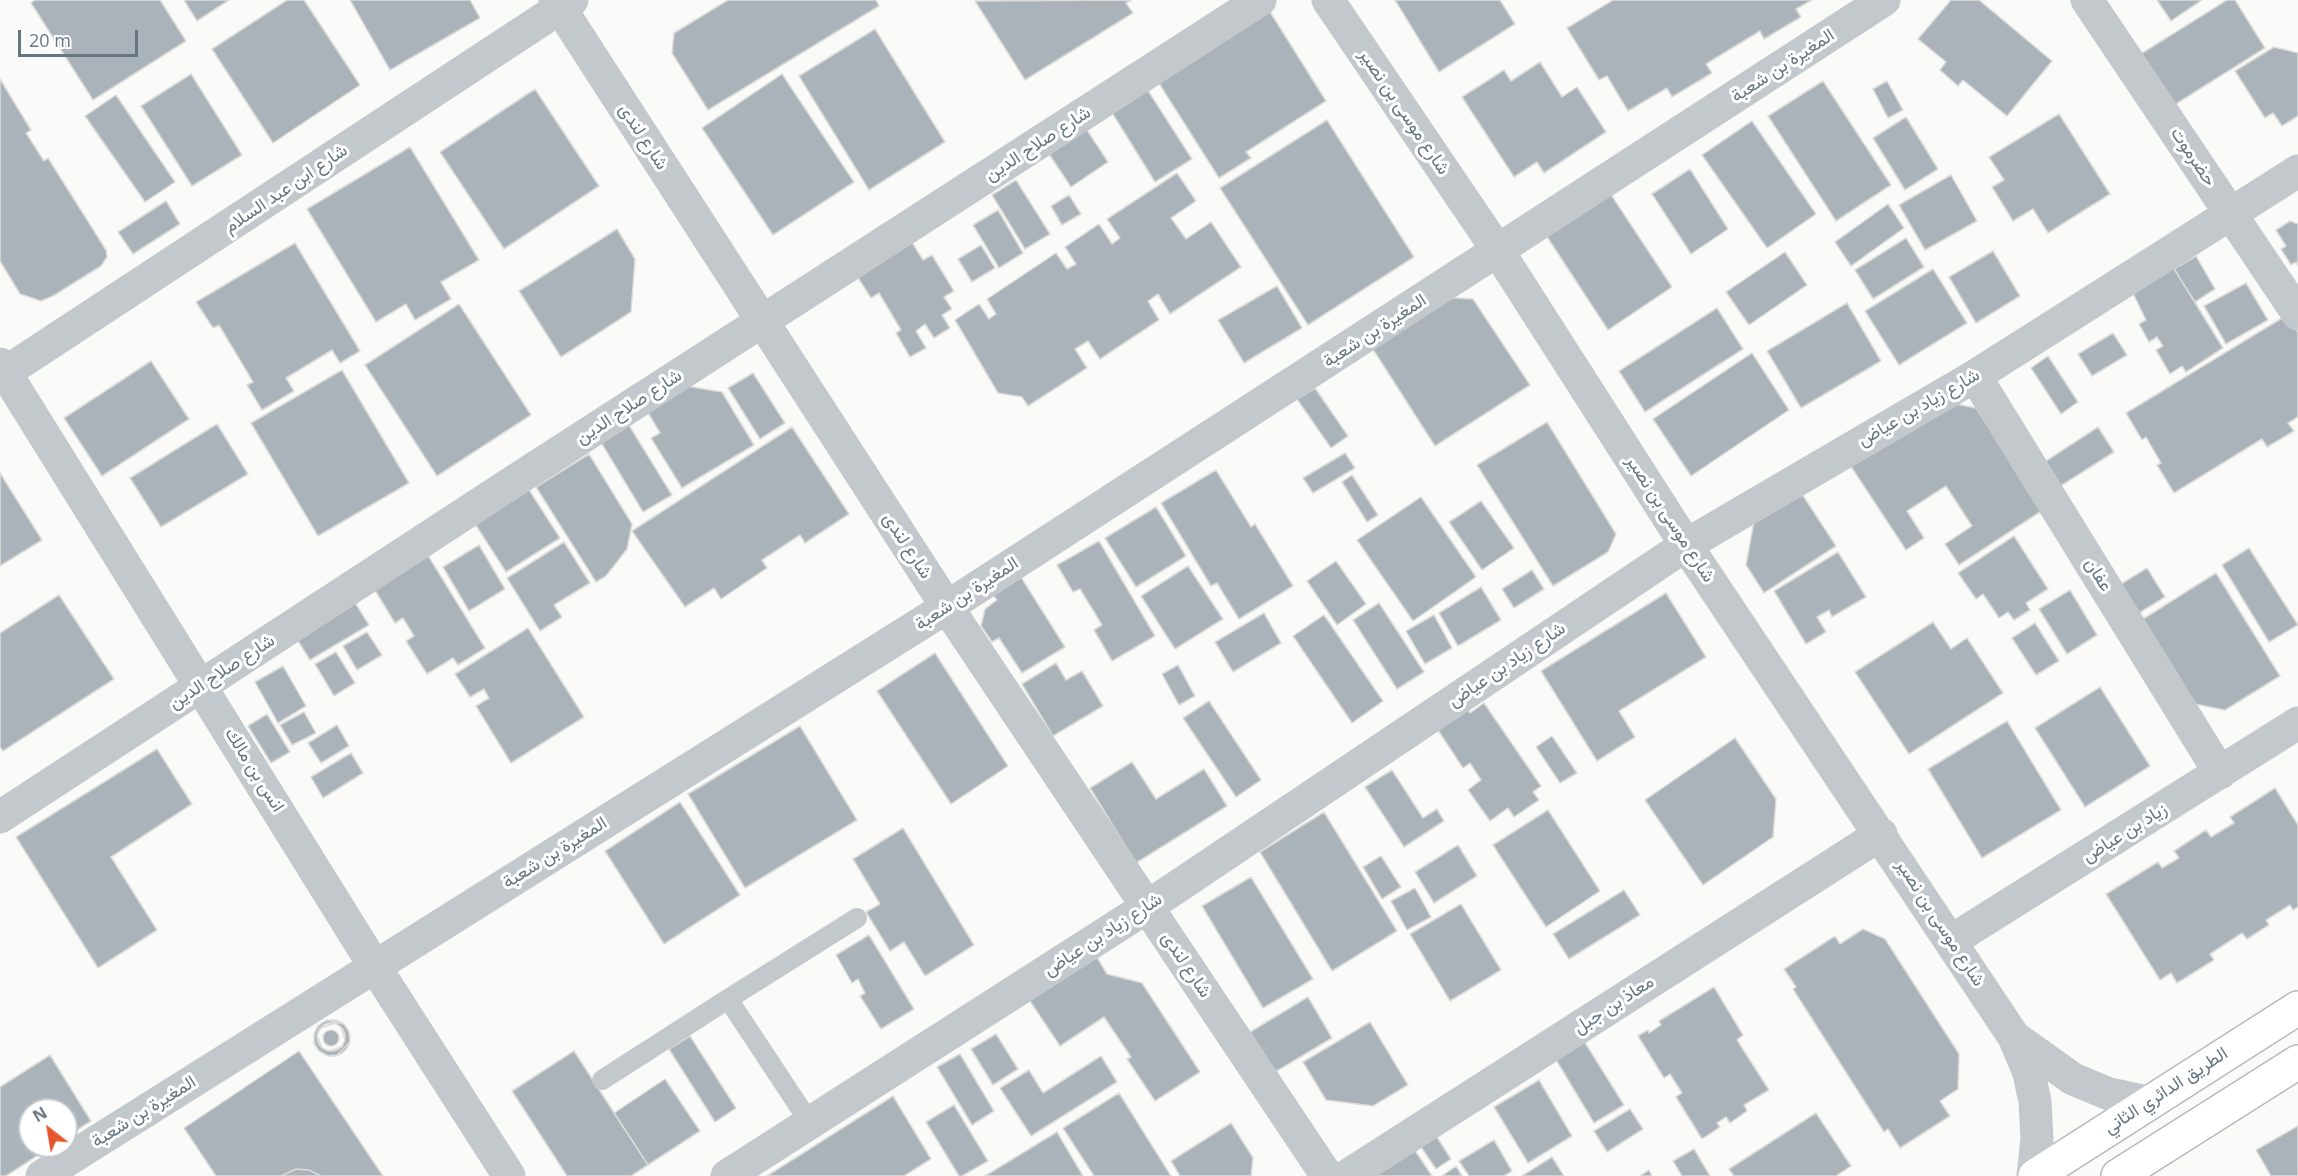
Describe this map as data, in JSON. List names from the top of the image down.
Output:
{
  "streets": {
    "main road": ["الطريق الدائري الثاني"],
    "street": [
      "المغيرة بن شعبة",
      "شارع موسى بن نصير",
      "شارع لندى",
      "شارع صلاح الدين",
      "حضرموت",
      "شارع ابن عبد السلام",
      "شارع زياد بن عياض",
      "عفان",
      "انس بن مالك",
      "زياد بن عياض",
      "معاذ بن جبل"
    ]
  },
  "crossings": [
    ["المغيرة بن شعبة", "شارع موسى بن نصير"],
    ["المغيرة بن شعبة", "شارع لندى"],
    ["المغيرة بن شعبة", "انس بن مالك"],
    ["شارع موسى بن نصير", "شارع زياد بن عياض"],
    ["شارع موسى بن نصير", "زياد بن عياض"],
    ["شارع موسى بن نصير", "معاذ بن جبل"],
    ["شارع موسى بن نصير", "الطريق الدائري الثاني"],
    ["شارع لندى", "شارع صلاح الدين"],
    ["شارع لندى", "شارع ابن عبد السلام"],
    ["شارع لندى", "شارع زياد بن عياض"],
    ["شارع صلاح الدين", "انس بن مالك"],
    ["حضرموت", "شارع زياد بن عياض"],
    ["شارع ابن عبد السلام", "انس بن مالك"],
    ["شارع زياد بن عياض", "عفان"],
    ["عفان", "زياد بن عياض"]
  ],
  "scale_bar": "20 m",
  "north": "top left"
}
